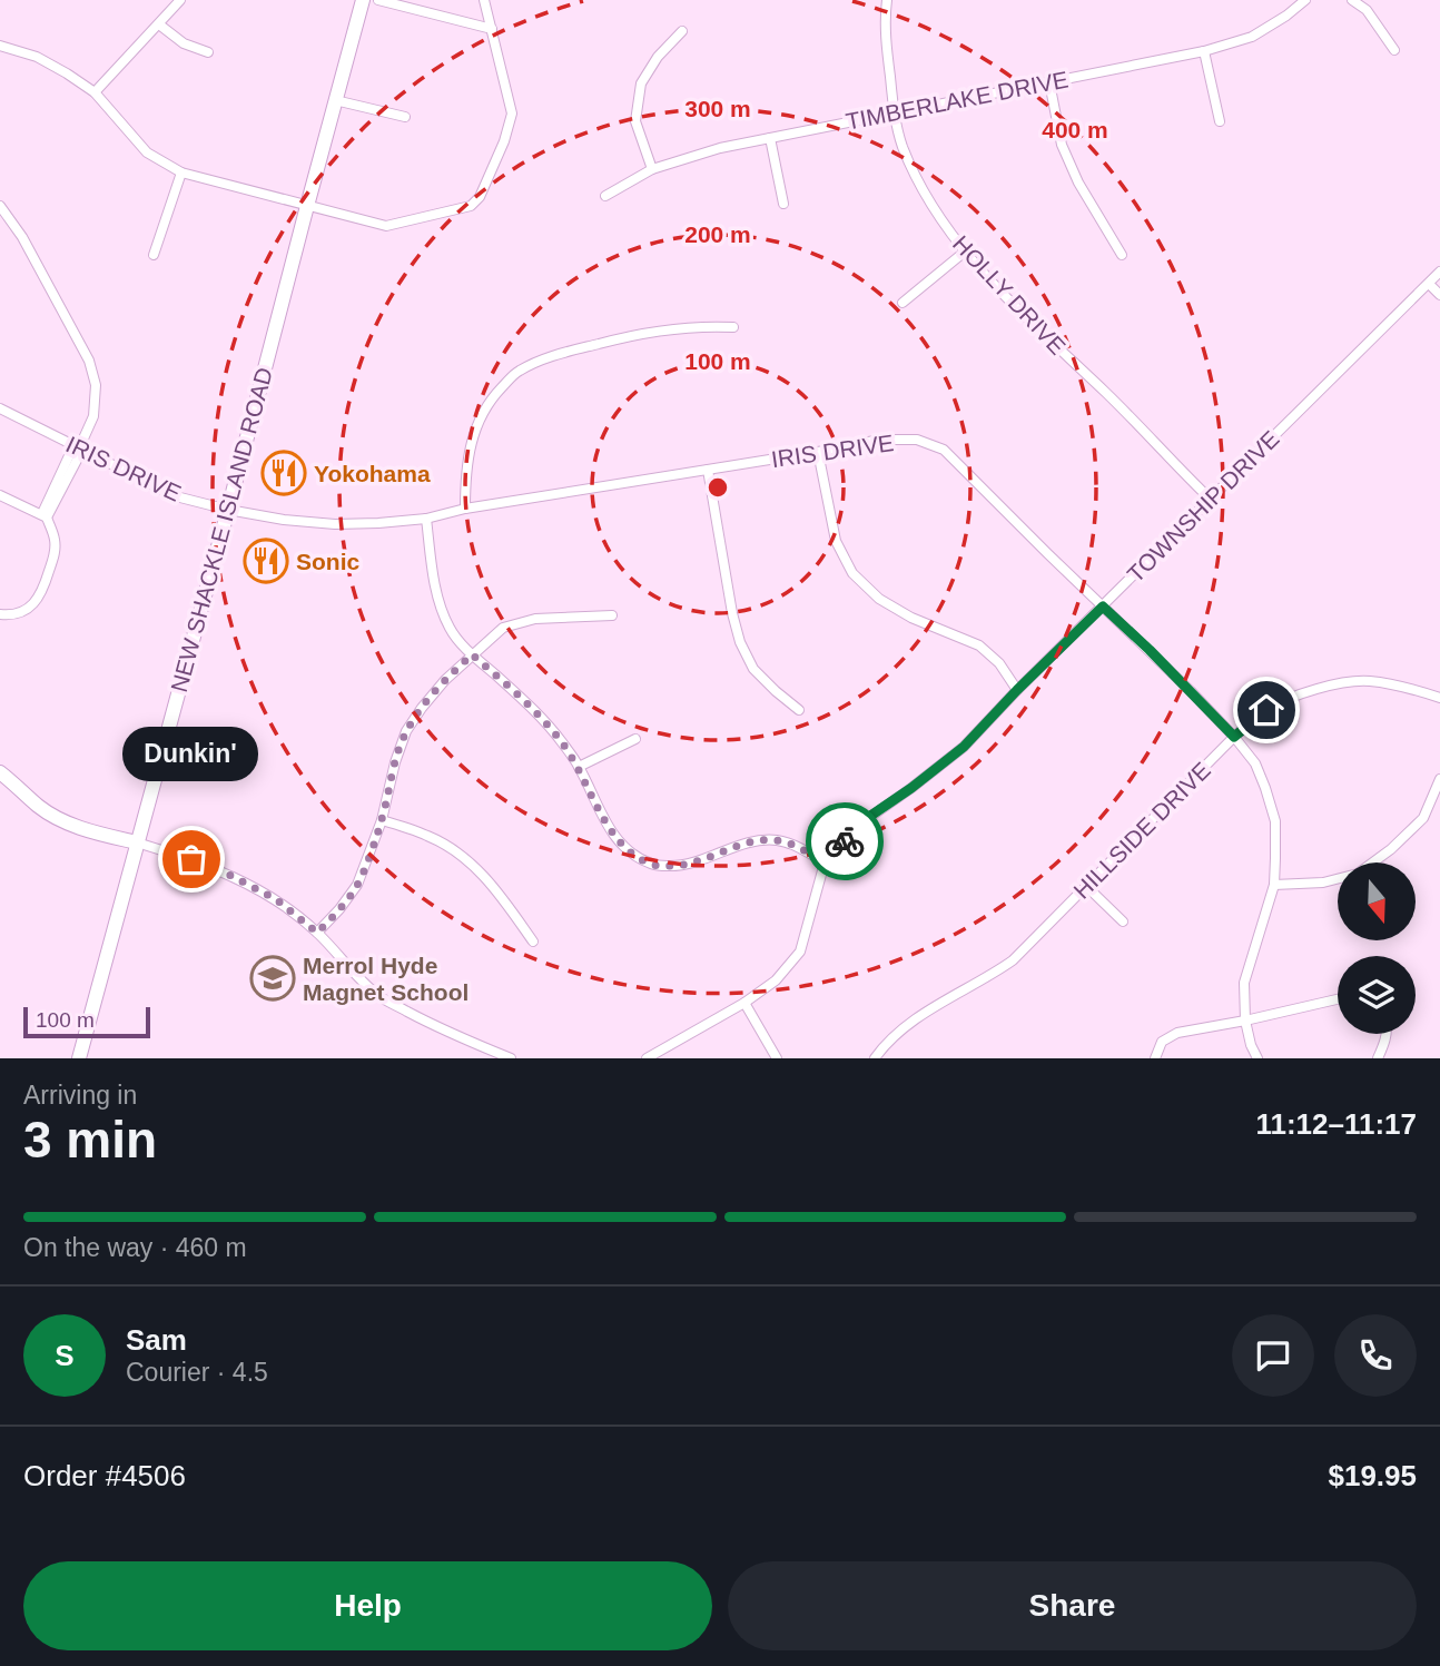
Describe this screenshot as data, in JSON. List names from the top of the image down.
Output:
{
  "streets": {
    "main road": ["NEW SHACKLE ISLAND ROAD"],
    "street": [
      "TIMBERLAKE DRIVE",
      "HOLLY DRIVE",
      "IRIS DRIVE",
      "TOWNSHIP DRIVE",
      "HILLSIDE DRIVE"
    ]
  },
  "crossings": [
    ["TIMBERLAKE DRIVE", "HOLLY DRIVE"],
    ["HOLLY DRIVE", "TOWNSHIP DRIVE"],
    ["IRIS DRIVE", "TOWNSHIP DRIVE"],
    ["IRIS DRIVE", "NEW SHACKLE ISLAND ROAD"],
    ["IRIS DRIVE", "HILLSIDE DRIVE"]
  ],
  "places": {
    "restaurant": ["Yokohama", "Sonic"],
    "other": ["Dunkin'"],
    "school or university": ["Merrol Hyde Magnet School"]
  },
  "scale_bar": "100 m",
  "north": "bottom",
  "page": {
    "bubble": "Dunkin'",
    "scale": "100 m",
    "heading": ["3 min", "Arriving in", "11:12–11:17"],
    "panel": [
      "Sam",
      "Courier · 4.5",
      "Order #4506",
      "$19.95"
    ],
    "bar": "On the way · 460 m",
    "round": "S",
    "buttons": ["Help", "Share"]
  },
  "rings": [
    "300 m",
    "400 m",
    "200 m",
    "100 m"
  ]
}
